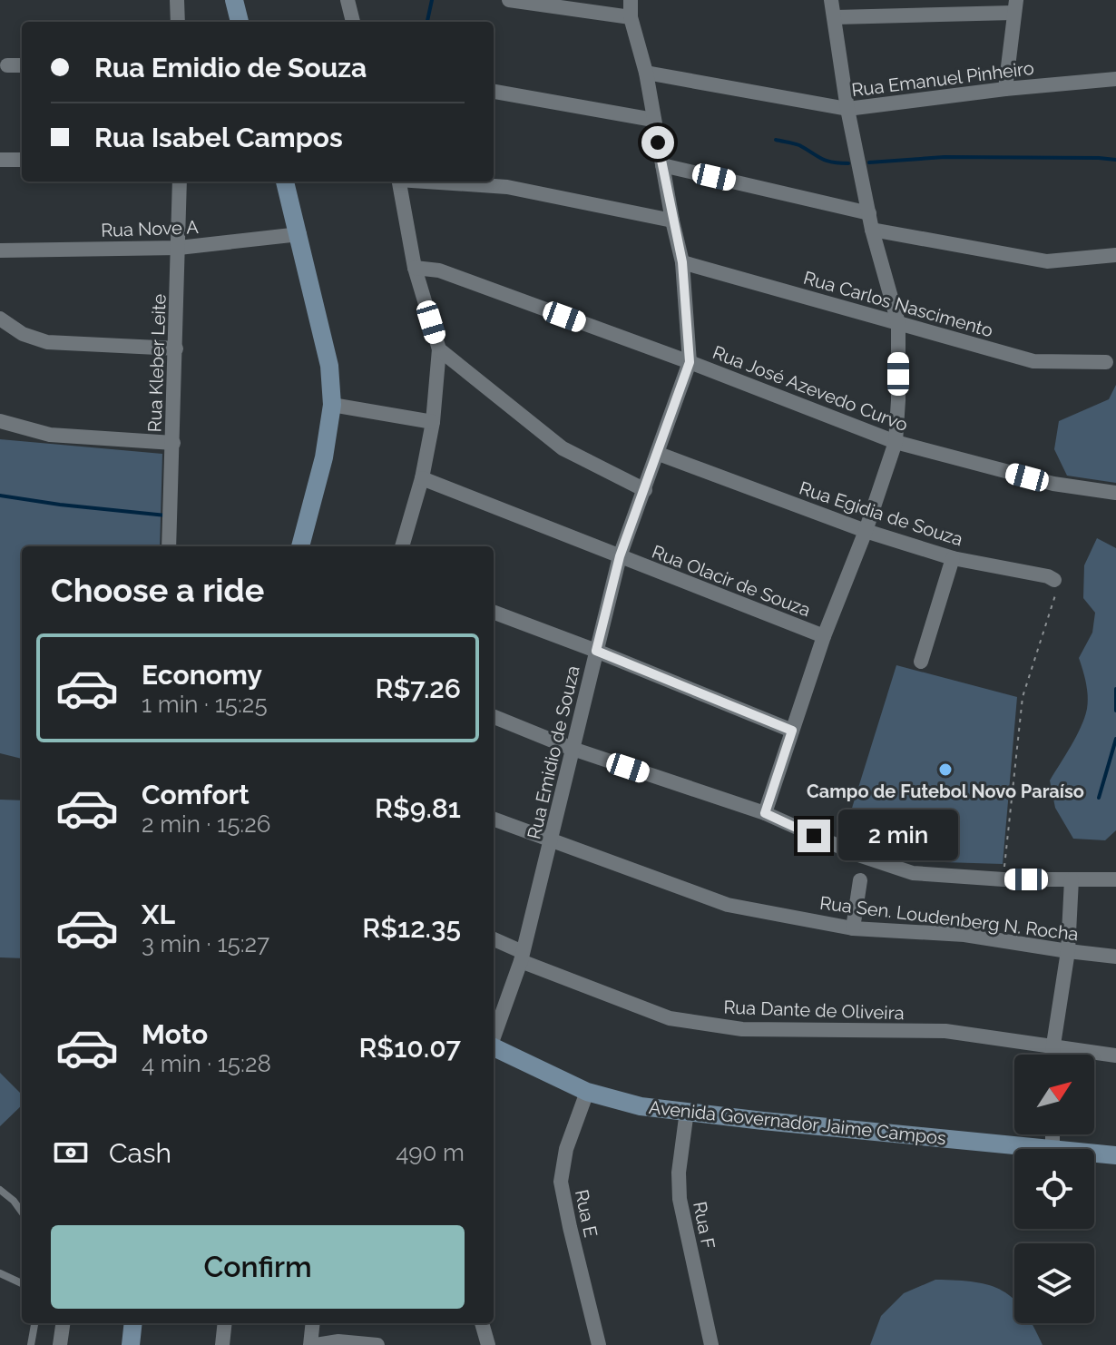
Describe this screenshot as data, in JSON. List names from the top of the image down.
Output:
{
  "streets": {
    "street": [
      "Rua Emanuel Pinheiro",
      "Rua Nove A",
      "Rua Carlos Nascimento",
      "Rua Kleber Leite",
      "Rua José Azevedo Curvo",
      "Rua Egidia de Souza",
      "Rua Olacir de Souza",
      "Rua Emidio de Souza",
      "Rua Sen. Loudenberg N. Rocha",
      "Rua Dante de Oliveira",
      "Avenida Governador Jaime Campos",
      "Rua E",
      "Rua F"
    ]
  },
  "crossings": [
    ["Rua Emanuel Pinheiro", "Rua Emidio de Souza"],
    ["Rua Nove A", "Rua Kleber Leite"],
    ["Rua Carlos Nascimento", "Rua Emidio de Souza"],
    ["Rua José Azevedo Curvo", "Rua Emidio de Souza"],
    ["Rua Egidia de Souza", "Rua Emidio de Souza"],
    ["Rua Olacir de Souza", "Rua Emidio de Souza"],
    ["Rua Emidio de Souza", "Rua Sen. Loudenberg N. Rocha"],
    ["Rua Emidio de Souza", "Rua Dante de Oliveira"],
    ["Avenida Governador Jaime Campos", "Rua E"],
    ["Avenida Governador Jaime Campos", "Rua F"]
  ],
  "places": ["Campo de Futebol Novo Paraíso"],
  "north": "top right",
  "page": {
    "banner": ["Rua Emidio de Souza", "Rua Isabel Campos"],
    "heading": "Choose a ride",
    "list": [
      {
        "name": "Economy",
        "note": "1 min · 15:25",
        "value": "R$7.26"
      },
      {
        "name": "Comfort",
        "note": "2 min · 15:26",
        "value": "R$9.81"
      },
      {
        "name": "XL",
        "note": "3 min · 15:27",
        "value": "R$12.35"
      },
      {
        "name": "Moto",
        "note": "4 min · 15:28",
        "value": "R$10.07"
      }
    ],
    "bubble": "2 min",
    "pay": ["Cash", "490 m"],
    "buttons": "Confirm"
  }
}
